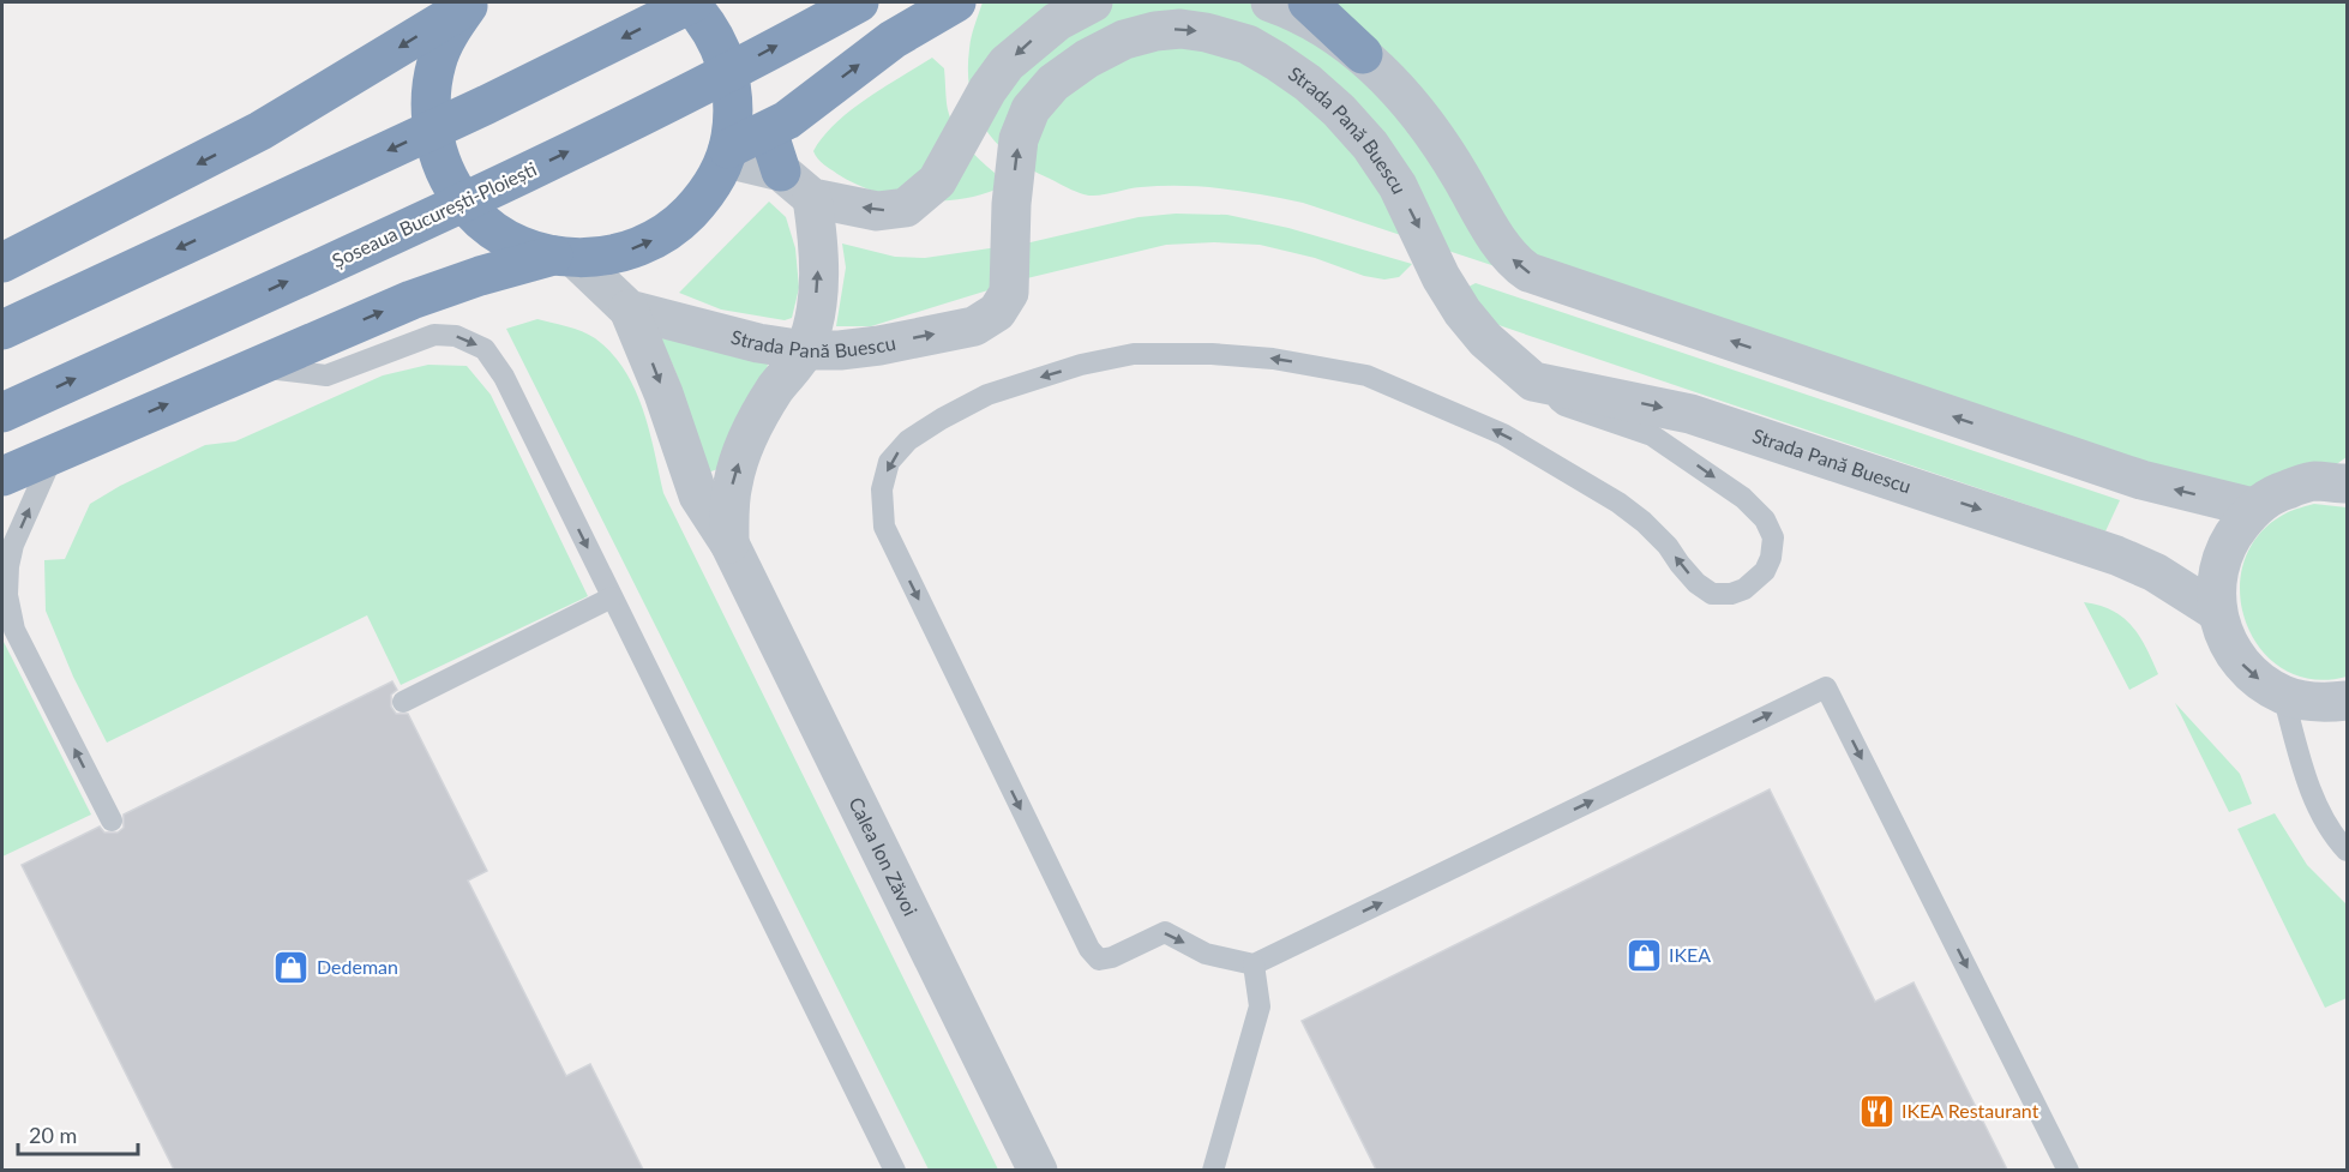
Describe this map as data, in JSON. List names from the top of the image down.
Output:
{
  "streets": {
    "highway": ["Șoseaua București-Ploiești"],
    "street": ["Strada Pană Buescu", "Calea Ion Zăvoi"]
  },
  "crossings": [
    ["Strada Pană Buescu", "Calea Ion Zăvoi"]
  ],
  "places": {
    "shop": ["IKEA", "Dedeman"],
    "restaurant": ["IKEA Restaurant"]
  },
  "scale_bar": "20 m"
}
